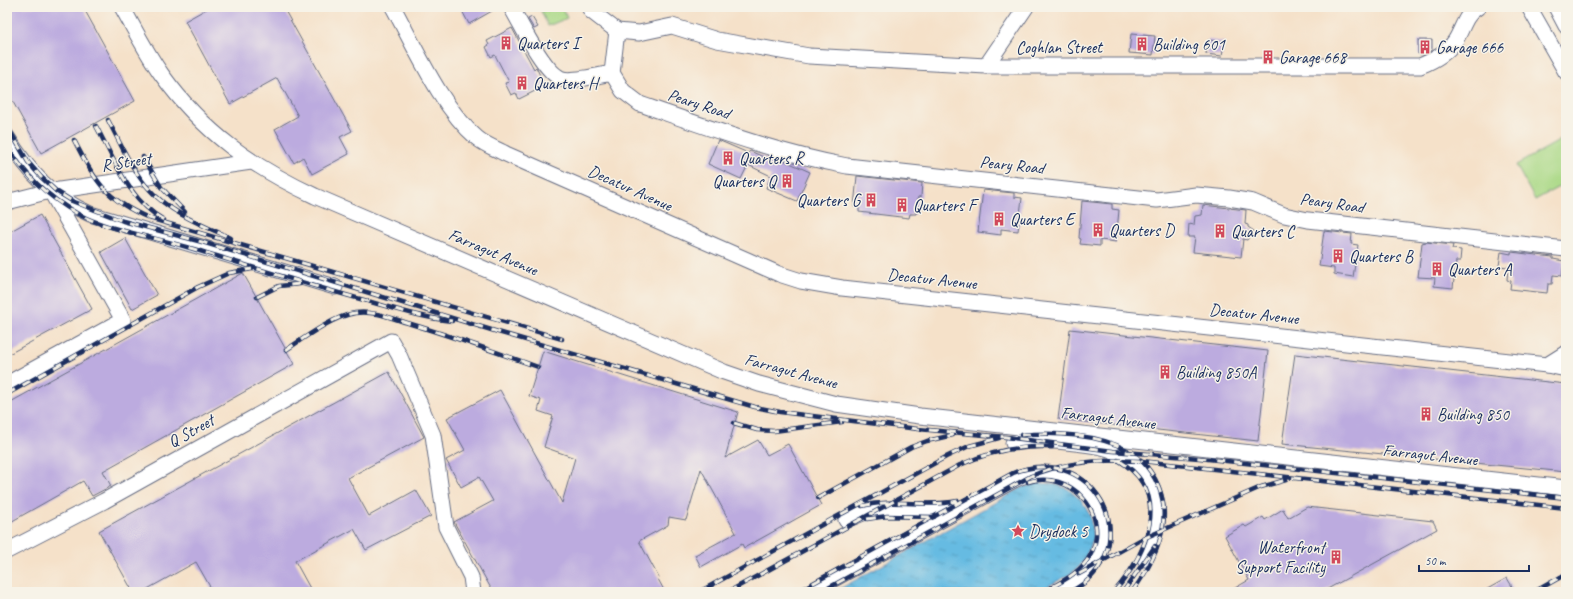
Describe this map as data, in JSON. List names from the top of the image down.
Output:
{
  "streets": {
    "street": [
      "Coghlan Street",
      "Peary Road",
      "R Street",
      "Decatur Avenue",
      "Farragut Avenue",
      "Q Street"
    ]
  },
  "crossings": [
    ["R Street", "Farragut Avenue"]
  ],
  "places": {
    "building": [
      "Quarters I",
      "Building 601",
      "Garage 666",
      "Garage 668",
      "Quarters H",
      "Quarters R",
      "Quarters Q",
      "Quarters G",
      "Quarters F",
      "Quarters E",
      "Quarters D",
      "Quarters C",
      "Quarters B",
      "Quarters A",
      "Building 850A",
      "Building 850",
      "Waterfront Support Facility"
    ],
    "place": ["Drydock 5"]
  },
  "scale_bar": "50 m"
}
